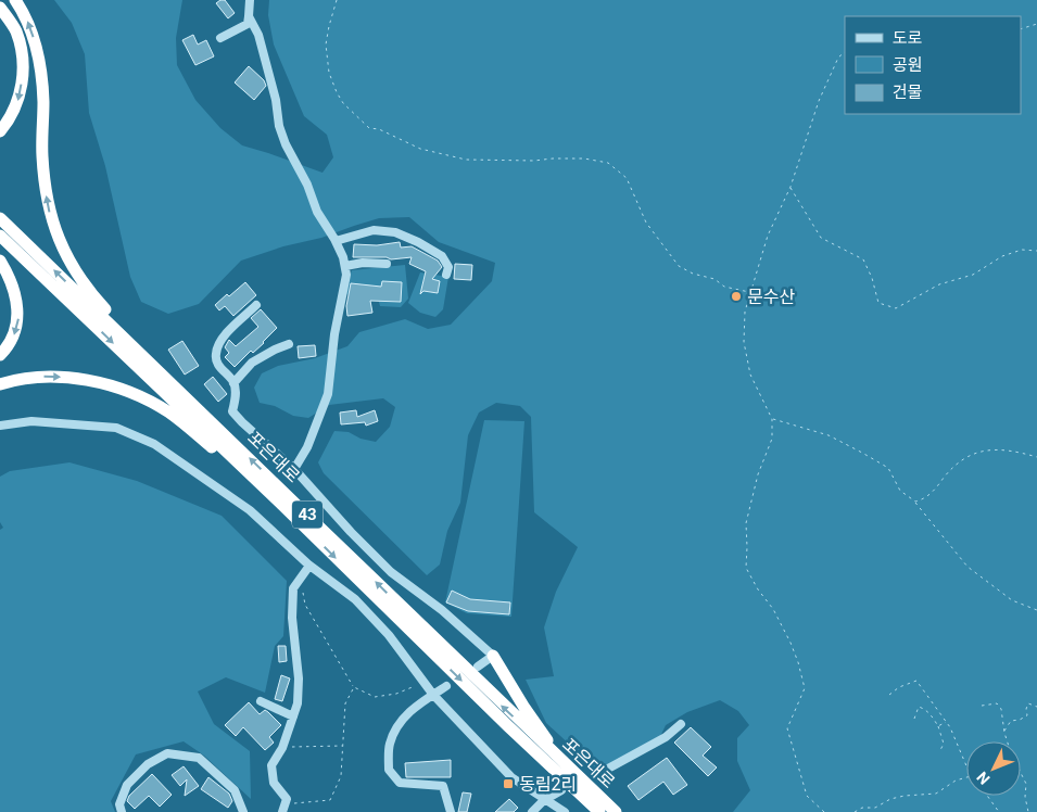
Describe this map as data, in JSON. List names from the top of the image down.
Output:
{
  "streets": {
    "highway": ["포은대로", "43"]
  },
  "places": {
    "other": ["문수산"],
    "transit": ["동림2리"]
  },
  "legend": ["도로", "공원", "건물"],
  "north": "bottom left"
}
